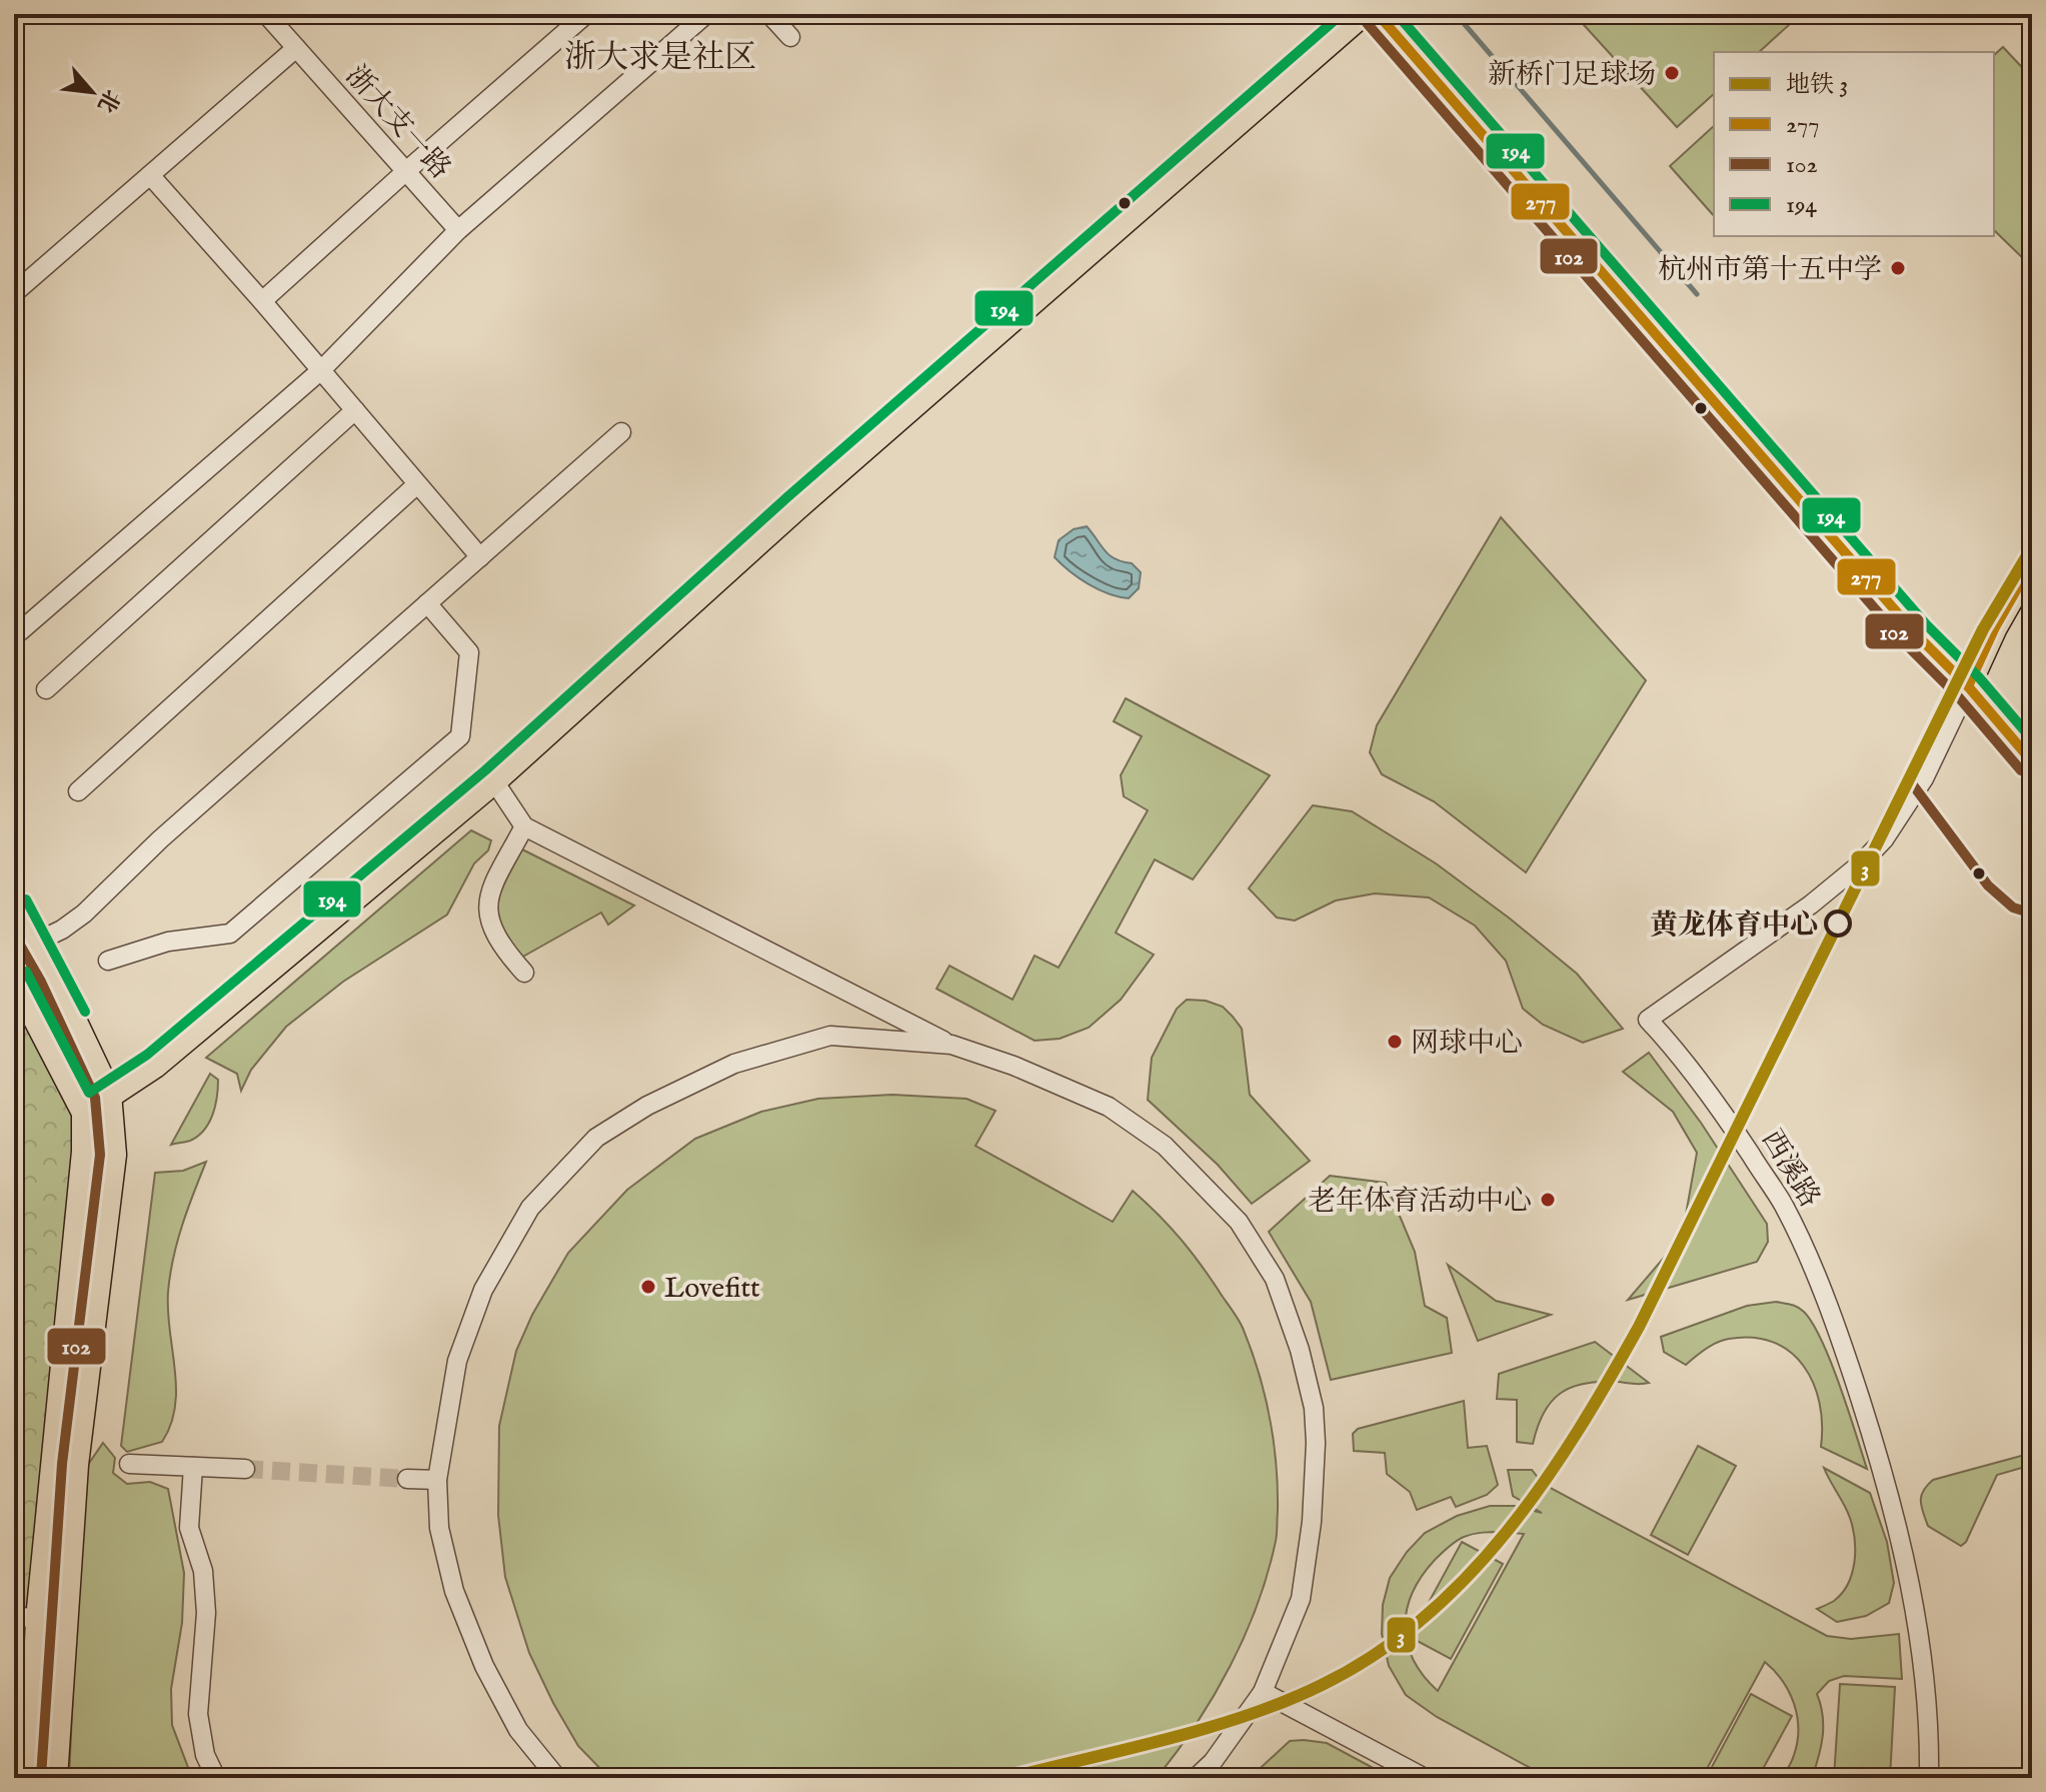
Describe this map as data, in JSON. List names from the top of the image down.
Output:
{
  "streets": {
    "main road": ["西溪路"],
    "street": ["浙大支一路"]
  },
  "districts": ["浙大求是社区"],
  "places": [
    "新桥门足球场",
    "杭州市第十五中学",
    "黄龙体育中心",
    "网球中心",
    "老年体育活动中心",
    "Lovefitt"
  ],
  "lines": [
    "transit line 277",
    "transit line 194",
    "transit line 102",
    "metro line 3"
  ],
  "legend": [
    "地铁 3",
    "277",
    "102",
    "194"
  ],
  "north": "bottom right"
}
